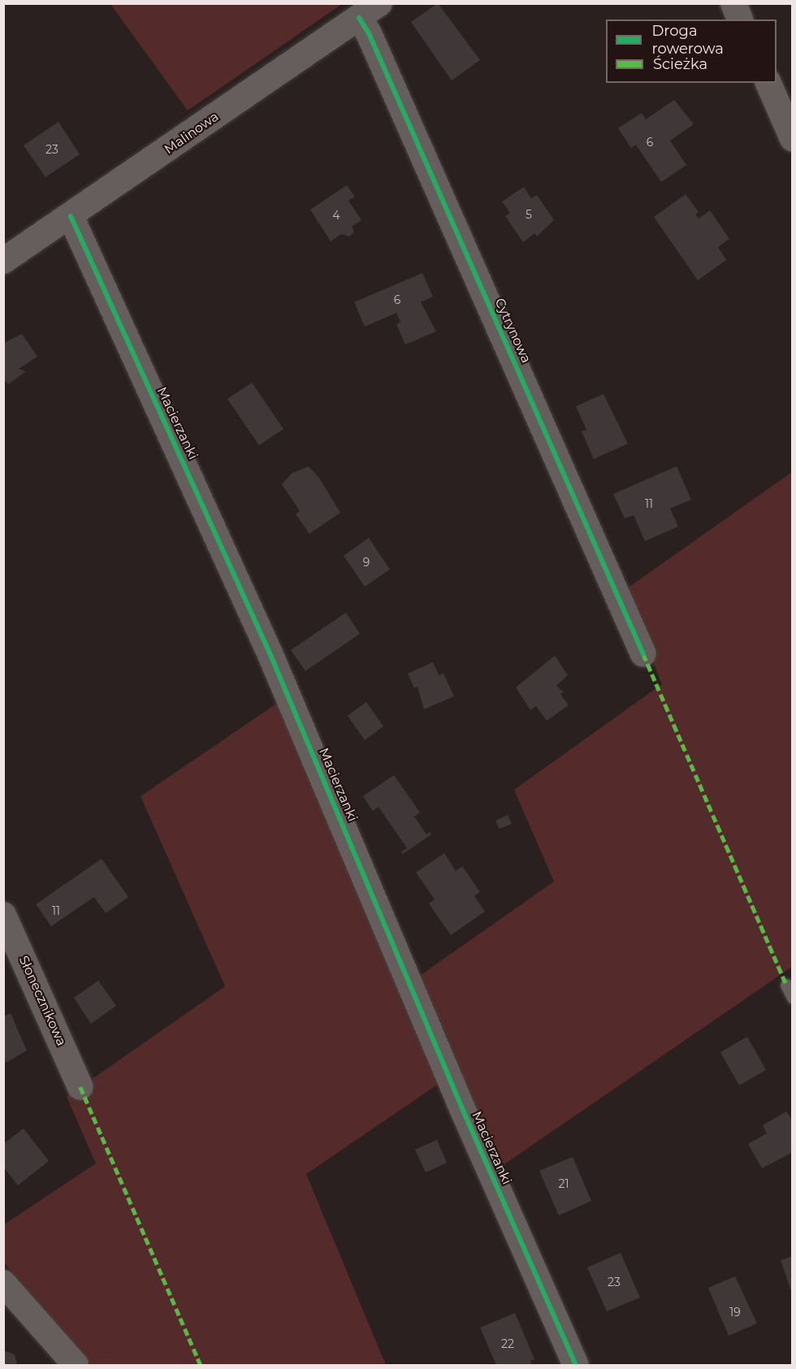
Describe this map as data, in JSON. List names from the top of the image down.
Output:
{
  "streets": {
    "street": [
      "Malinowa",
      "Cytrynowa",
      "Macierzanki",
      "Słonecznikowa"
    ]
  },
  "crossings": [
    ["Malinowa", "Cytrynowa"],
    ["Malinowa", "Macierzanki"]
  ],
  "house_numbers": [
    "6",
    "23",
    "5",
    "4",
    "6",
    "11",
    "9",
    "11",
    "21",
    "23",
    "19",
    "22"
  ],
  "legend": ["Droga rowerowa", "Ścieżka"]
}
